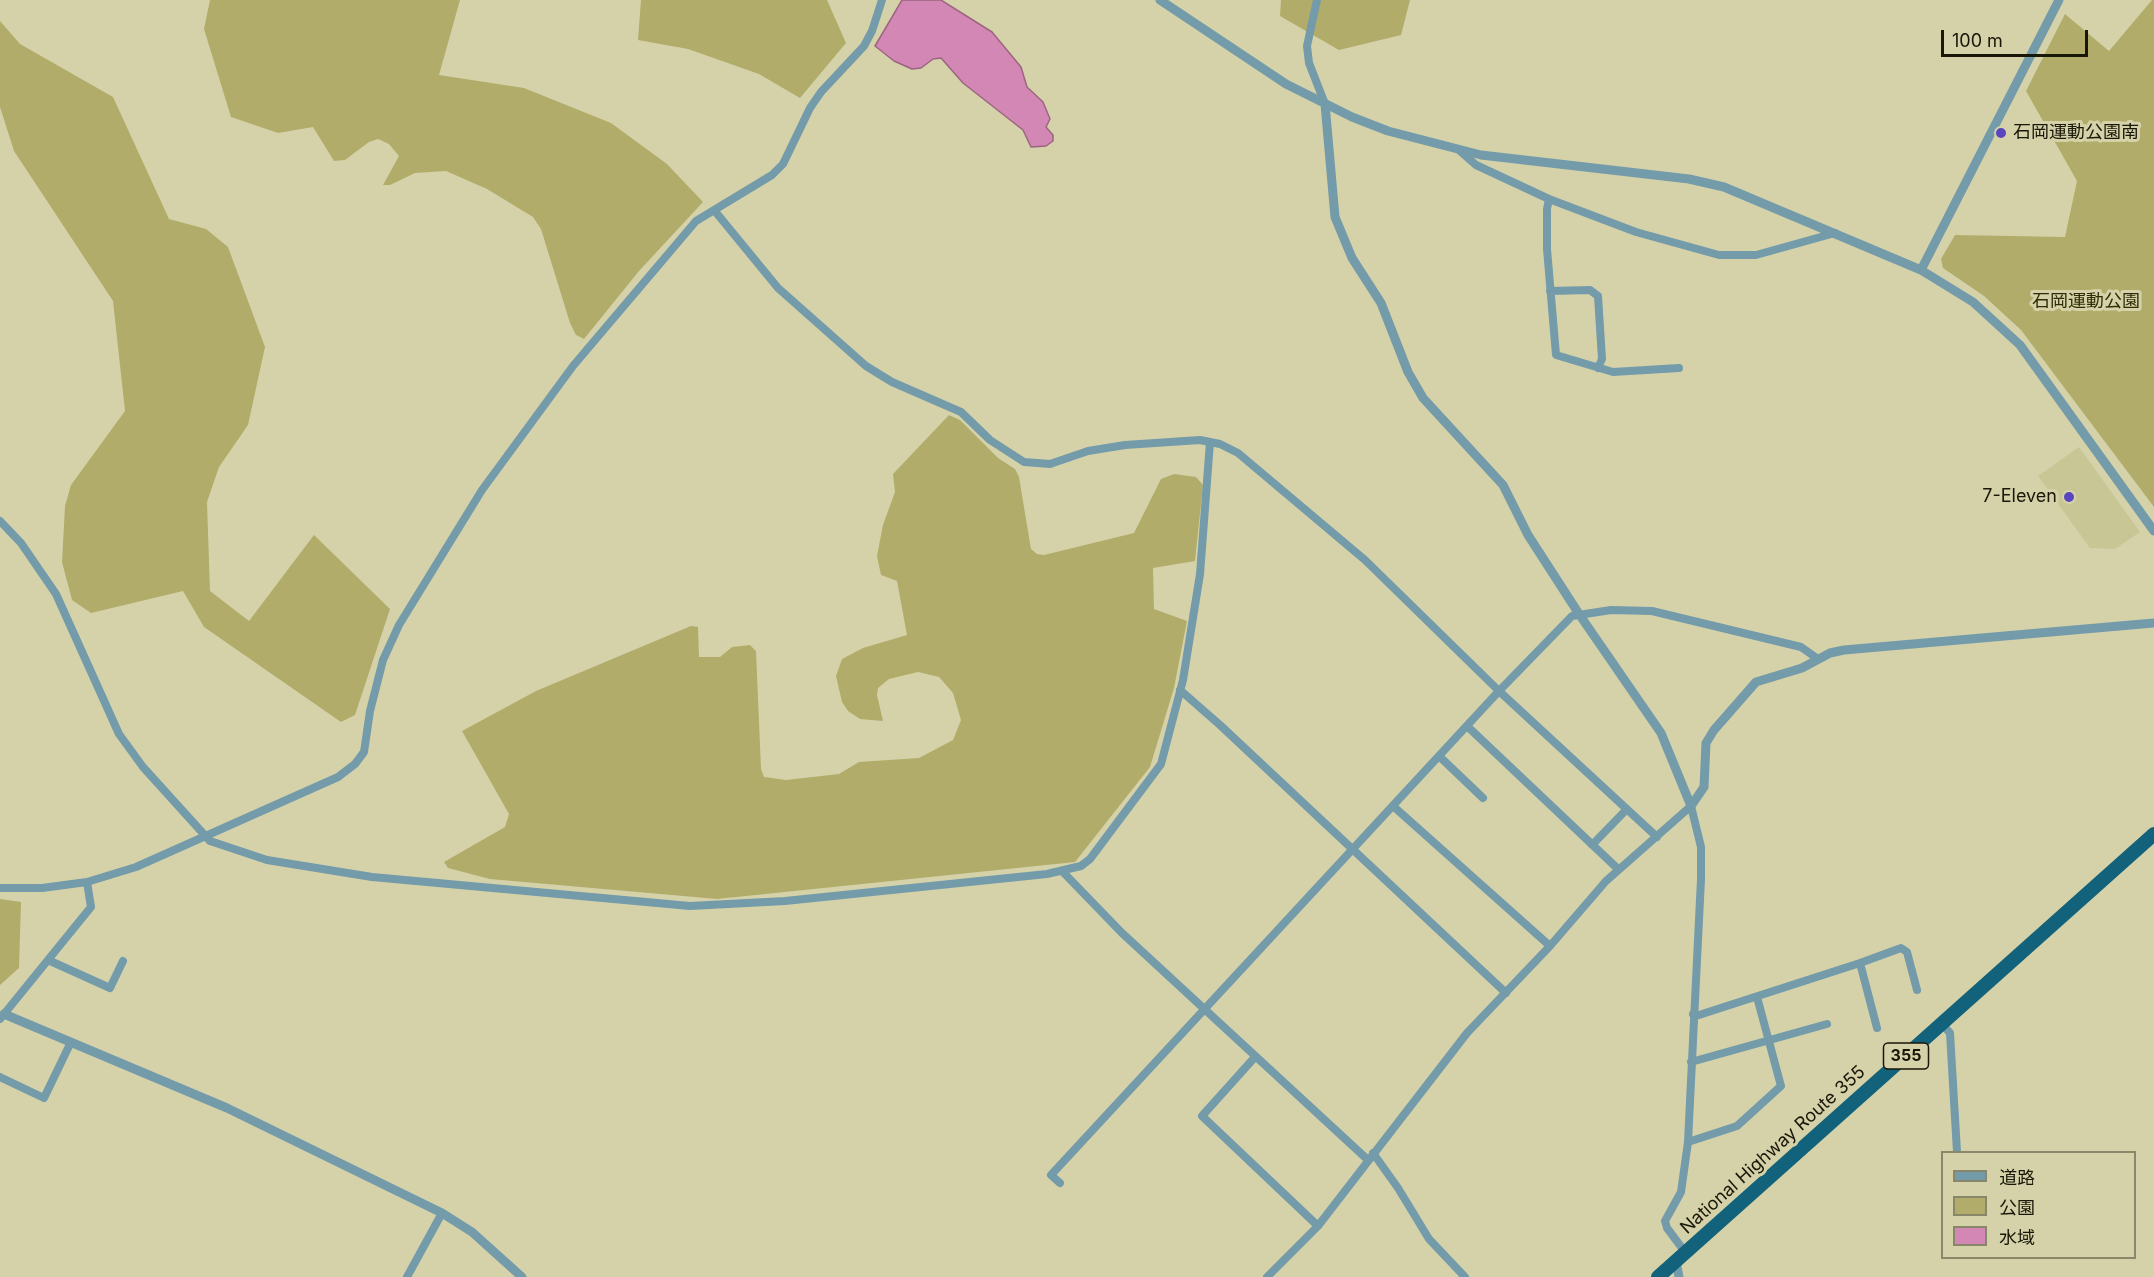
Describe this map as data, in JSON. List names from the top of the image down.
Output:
{
  "streets": {
    "highway": ["355", "National Highway Route 355"]
  },
  "parks": ["石岡運動公園"],
  "places": ["石岡運動公園南", "7-Eleven"],
  "legend": ["道路", "公園", "水域"],
  "scale_bar": "100 m"
}
